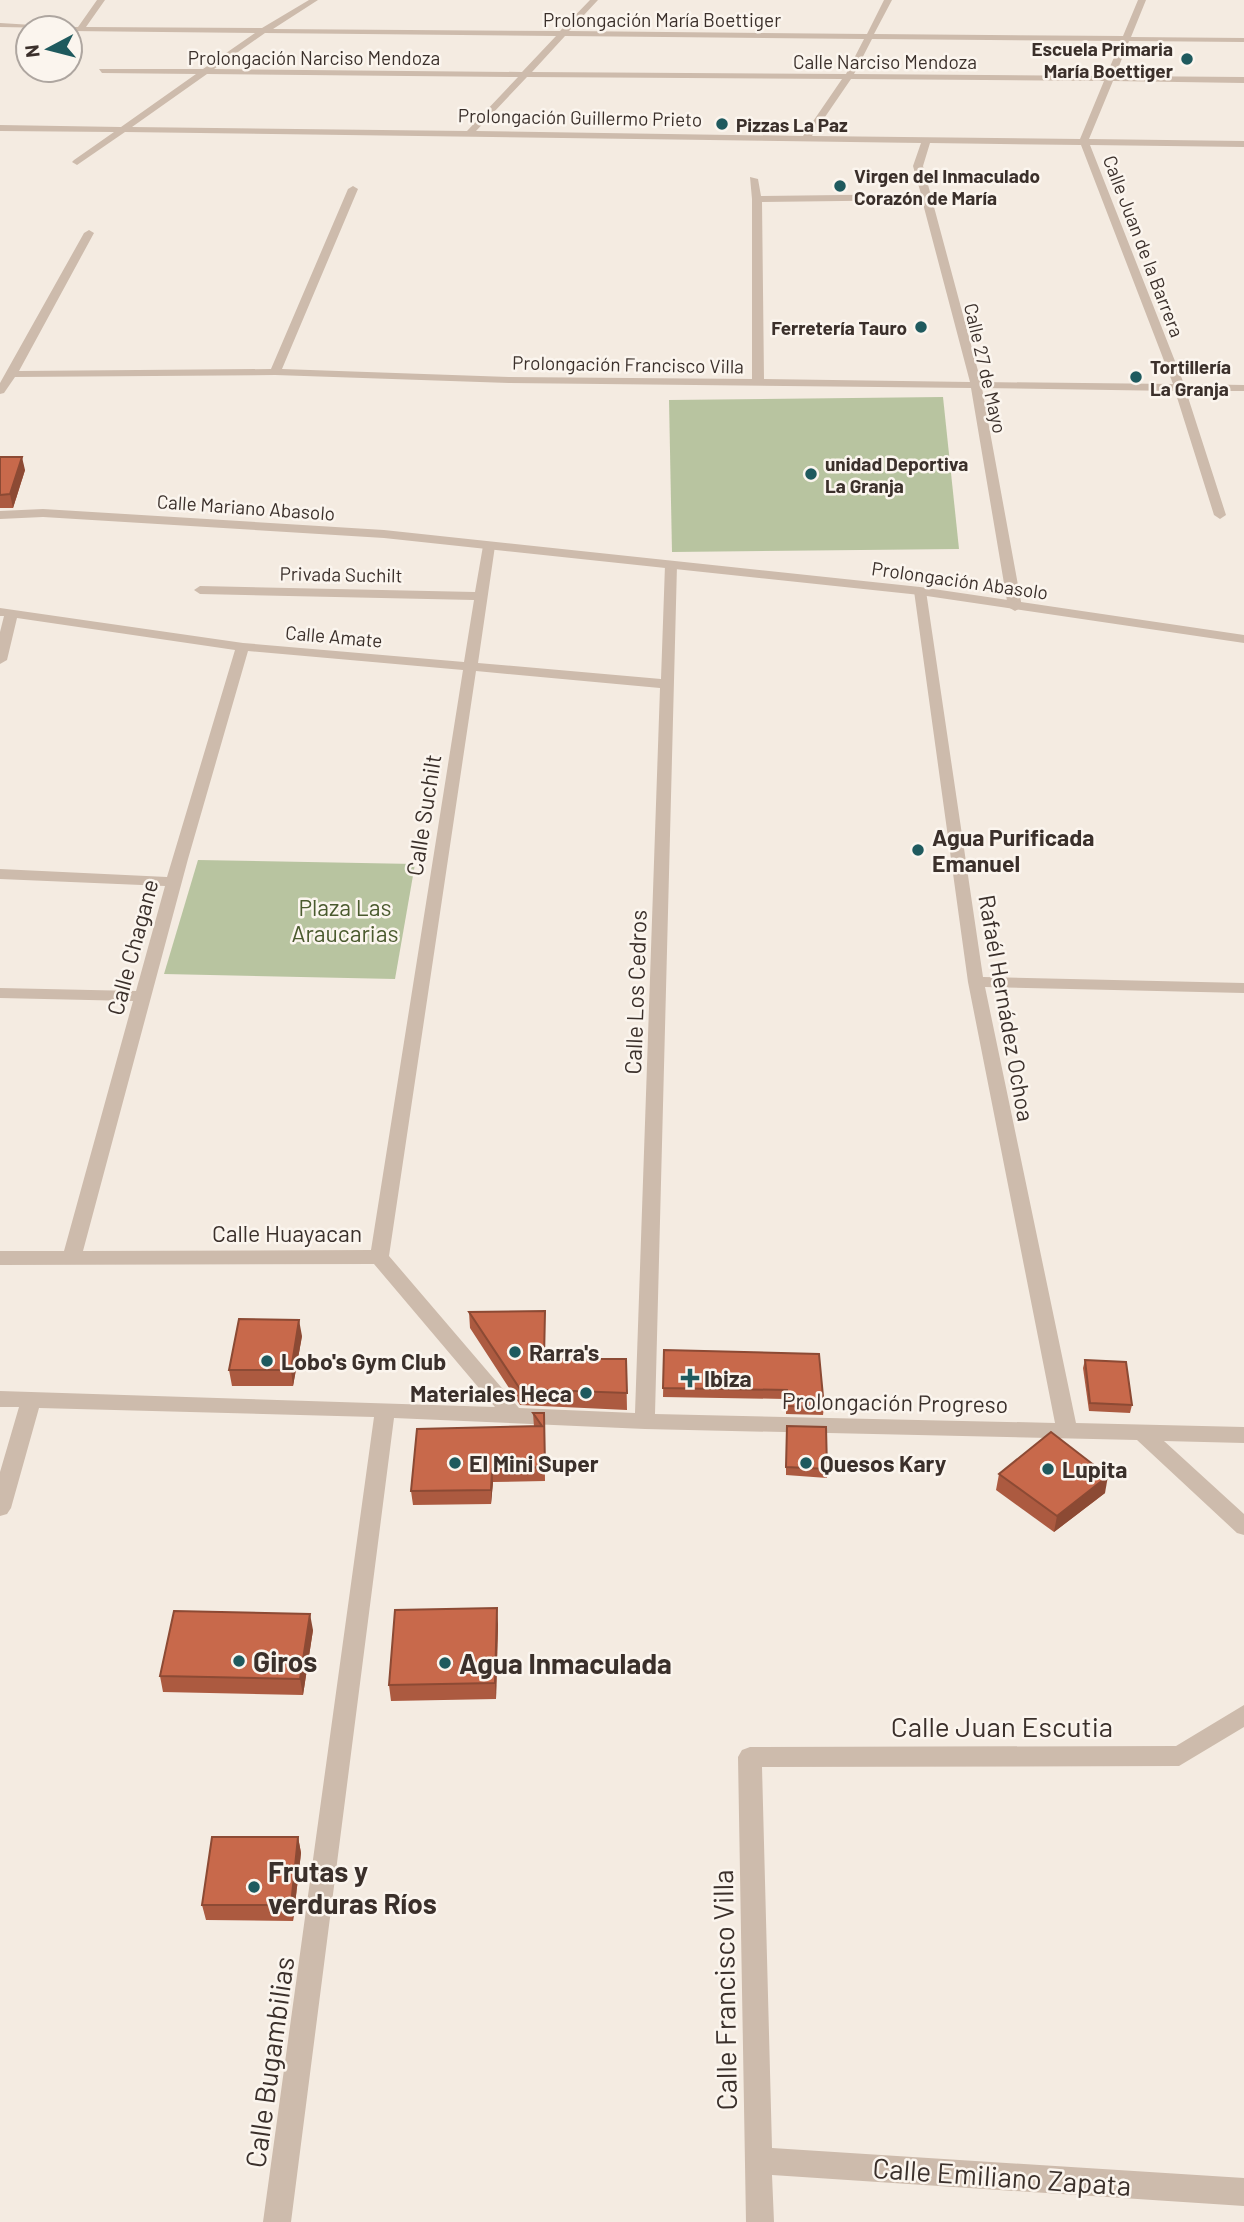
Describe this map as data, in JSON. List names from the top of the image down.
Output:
{
  "streets": {
    "street": [
      "Prolongación María Boettiger",
      "Prolongación Narciso Mendoza",
      "Calle Narciso Mendoza",
      "Prolongación Guillermo Prieto",
      "Calle Juan de la Barrera",
      "Prolongación Francisco Villa",
      "Calle 27 de Mayo",
      "Calle Mariano Abasolo",
      "Privada Suchilt",
      "Prolongación Abasolo",
      "Calle Amate",
      "Calle Suchilt",
      "Calle Chagane",
      "Calle Los Cedros",
      "Rafaél Hernádez Ochoa",
      "Calle Huayacan",
      "Prolongación Progreso",
      "Calle Juan Escutia",
      "Calle Francisco Villa",
      "Calle Bugambilias",
      "Calle Emiliano Zapata"
    ]
  },
  "crossings": [
    ["Prolongación María Boettiger", "Calle Juan de la Barrera"],
    ["Prolongación Narciso Mendoza", "Calle Narciso Mendoza"],
    ["Calle Narciso Mendoza", "Calle Juan de la Barrera"],
    ["Prolongación Guillermo Prieto", "Calle Juan de la Barrera"],
    ["Prolongación Guillermo Prieto", "Calle 27 de Mayo"],
    ["Calle Juan de la Barrera", "Prolongación Francisco Villa"],
    ["Prolongación Francisco Villa", "Calle 27 de Mayo"],
    ["Calle 27 de Mayo", "Prolongación Abasolo"],
    ["Calle Mariano Abasolo", "Prolongación Abasolo"],
    ["Calle Mariano Abasolo", "Calle Suchilt"],
    ["Calle Mariano Abasolo", "Calle Los Cedros"],
    ["Privada Suchilt", "Calle Suchilt"],
    ["Prolongación Abasolo", "Calle Los Cedros"],
    ["Prolongación Abasolo", "Rafaél Hernádez Ochoa"],
    ["Calle Amate", "Calle Suchilt"],
    ["Calle Amate", "Calle Chagane"],
    ["Calle Amate", "Calle Los Cedros"],
    ["Calle Suchilt", "Calle Huayacan"],
    ["Calle Chagane", "Calle Huayacan"],
    ["Calle Los Cedros", "Prolongación Progreso"],
    ["Rafaél Hernádez Ochoa", "Prolongación Progreso"],
    ["Calle Huayacan", "Prolongación Progreso"],
    ["Prolongación Progreso", "Calle Bugambilias"],
    ["Calle Juan Escutia", "Calle Francisco Villa"],
    ["Calle Francisco Villa", "Calle Emiliano Zapata"]
  ],
  "parks": ["Plaza Las Araucarias"],
  "places": {
    "other": [
      "Escuela Primaria María Boettiger",
      "Pizzas La Paz",
      "Virgen del Inmaculado Corazón de María",
      "Ferretería Tauro",
      "Tortillería La Granja",
      "unidad Deportiva La Granja",
      "Agua Purificada Emanuel",
      "Rarra's",
      "Lobo's Gym Club",
      "Materiales Heca",
      "El Mini Super",
      "Quesos Kary",
      "Lupita",
      "Giros",
      "Agua Inmaculada",
      "Frutas y verduras Ríos"
    ],
    "health": ["Ibiza"]
  },
  "north": "left"
}
